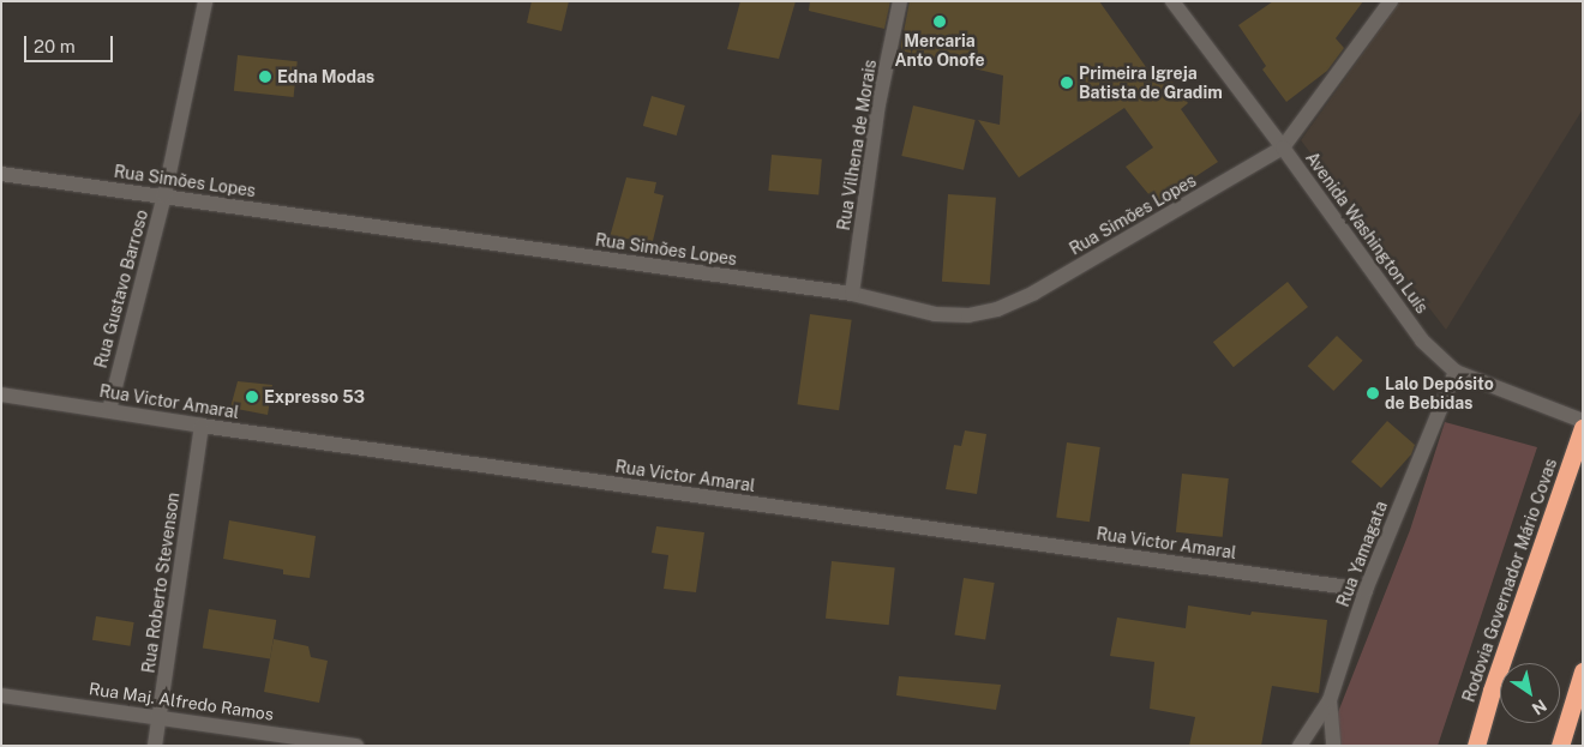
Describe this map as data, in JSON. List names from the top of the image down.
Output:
{
  "streets": {
    "highway": ["Rodovia Governador Mário Covas"],
    "street": [
      "Rua Vilhena de Morais",
      "Rua Simões Lopes",
      "Avenida Washington Luís",
      "Rua Gustavo Barroso",
      "Rua Victor Amaral",
      "Rua Yamagata",
      "Rua Roberto Stevenson",
      "Rua Maj. Alfredo Ramos"
    ]
  },
  "crossings": [
    ["Rua Vilhena de Morais", "Rua Simões Lopes"],
    ["Rua Simões Lopes", "Avenida Washington Luís"],
    ["Rua Simões Lopes", "Rua Gustavo Barroso"],
    ["Avenida Washington Luís", "Rua Yamagata"],
    ["Rua Gustavo Barroso", "Rua Victor Amaral"],
    ["Rua Victor Amaral", "Rua Yamagata"],
    ["Rua Victor Amaral", "Rua Roberto Stevenson"],
    ["Rua Roberto Stevenson", "Rua Maj. Alfredo Ramos"]
  ],
  "places": [
    "Mercaria Anto Onofe",
    "Edna Modas",
    "Primeira Igreja Batista de Gradim",
    "Lalo Depósito de Bebidas",
    "Expresso 53"
  ],
  "scale_bar": "20 m",
  "north": "bottom right"
}
